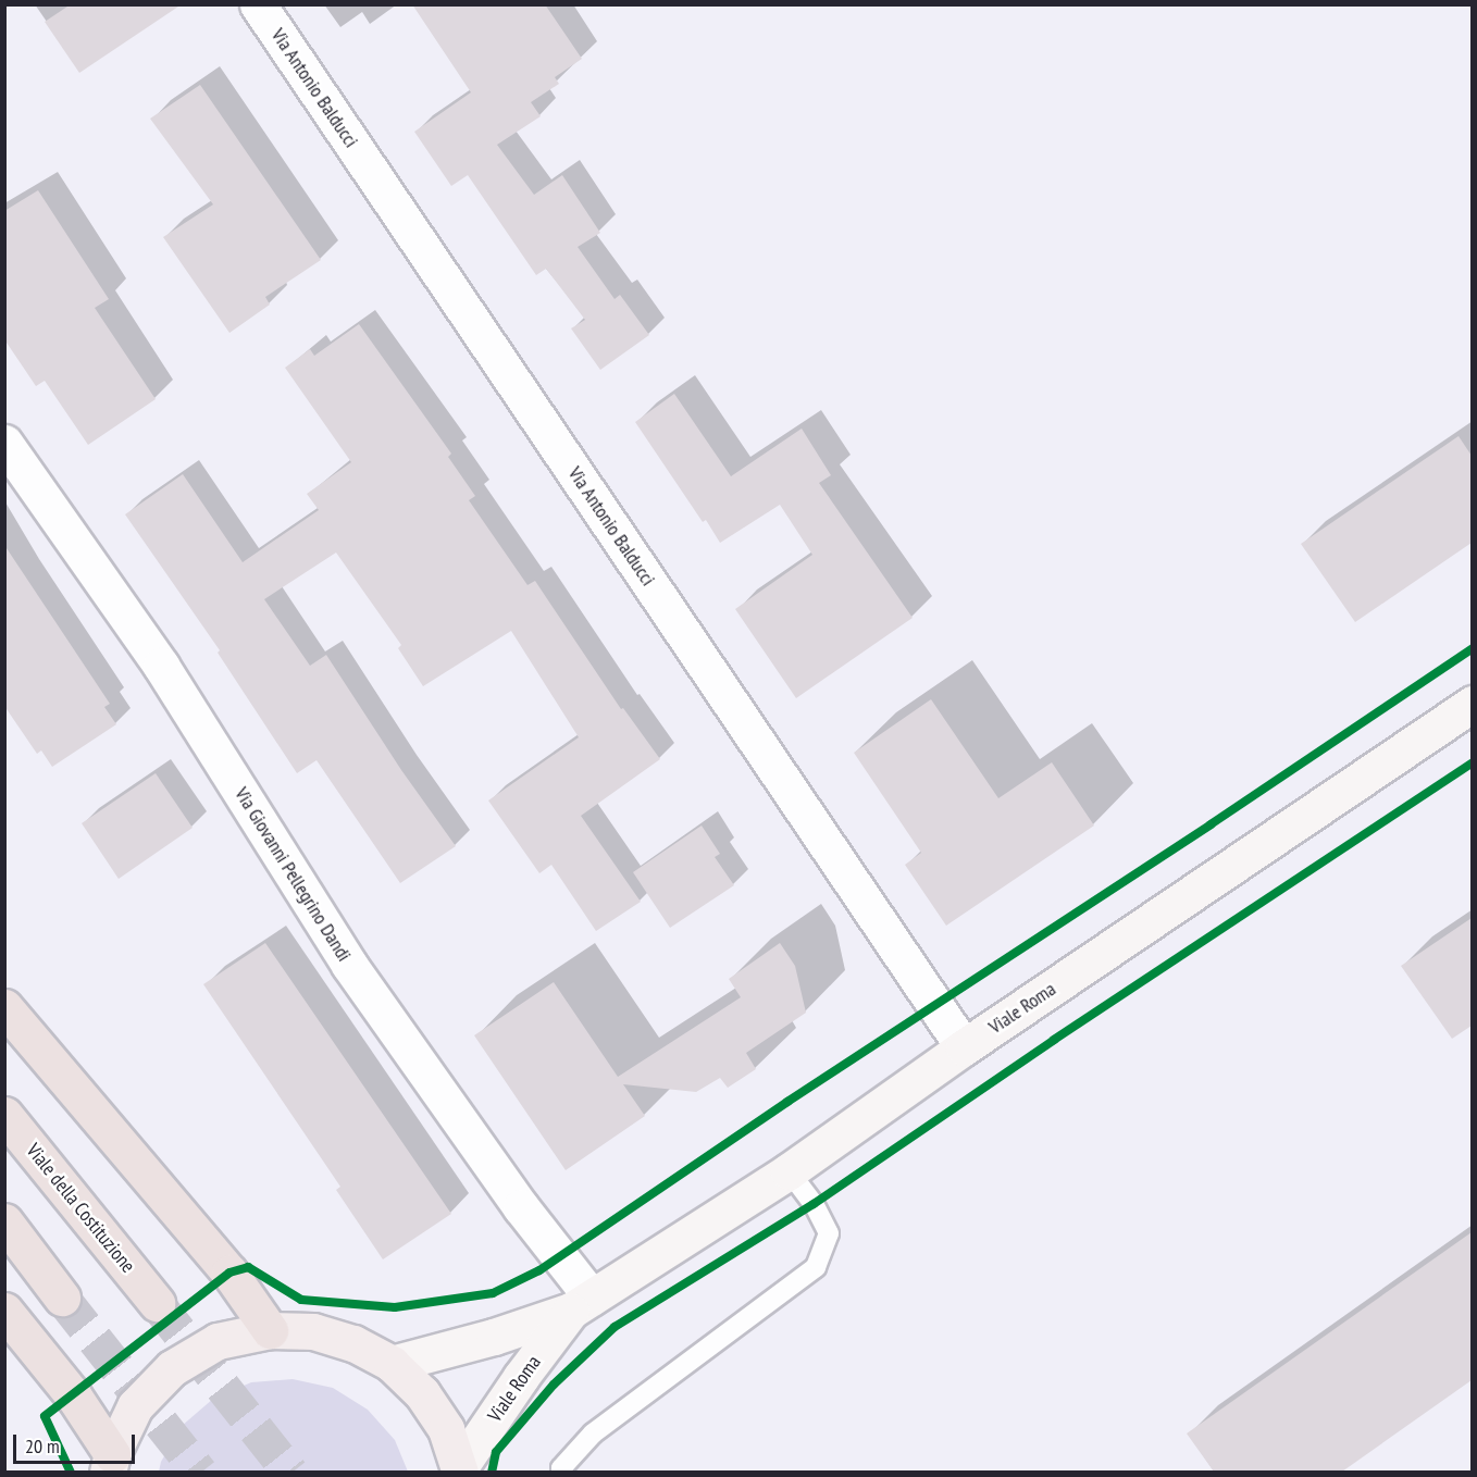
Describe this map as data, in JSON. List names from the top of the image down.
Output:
{
  "streets": {
    "highway": ["Viale della Costituzione"],
    "main road": ["Viale Roma"],
    "street": ["Via Antonio Balducci", "Via Giovanni Pellegrino Dandi"]
  },
  "crossings": [
    ["Via Antonio Balducci", "Viale Roma"],
    ["Via Giovanni Pellegrino Dandi", "Viale Roma"]
  ],
  "scale_bar": "20 m"
}
